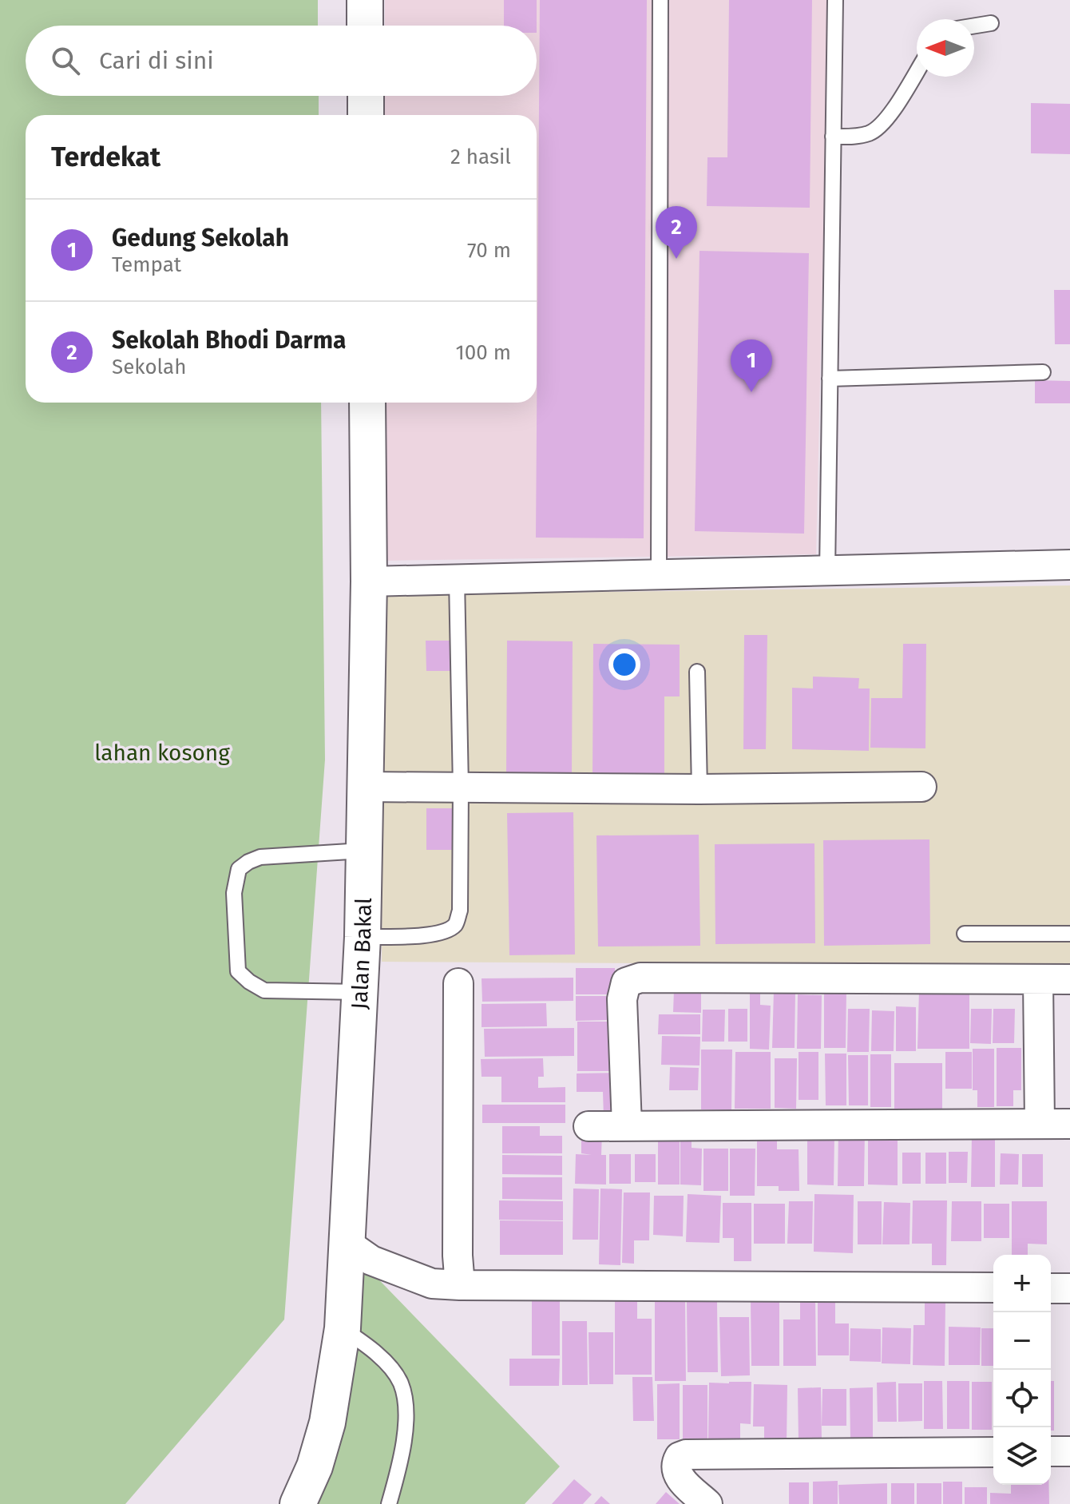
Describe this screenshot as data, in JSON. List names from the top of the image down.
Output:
{
  "streets": {
    "street": ["Jalan Bakal"]
  },
  "parks": ["lahan kosong"],
  "north": "left",
  "page": {
    "search": "Cari di sini",
    "heading": ["Terdekat", "2 hasil"],
    "list": [
      {
        "mark": "1",
        "name": "Gedung Sekolah",
        "note": "Tempat",
        "value": "70 m"
      },
      {
        "mark": "2",
        "name": "Sekolah Bhodi Darma",
        "note": "Sekolah",
        "value": "100 m"
      }
    ],
    "pins": ["2", "1"],
    "map_buttons": ["+", "−"]
  }
}
